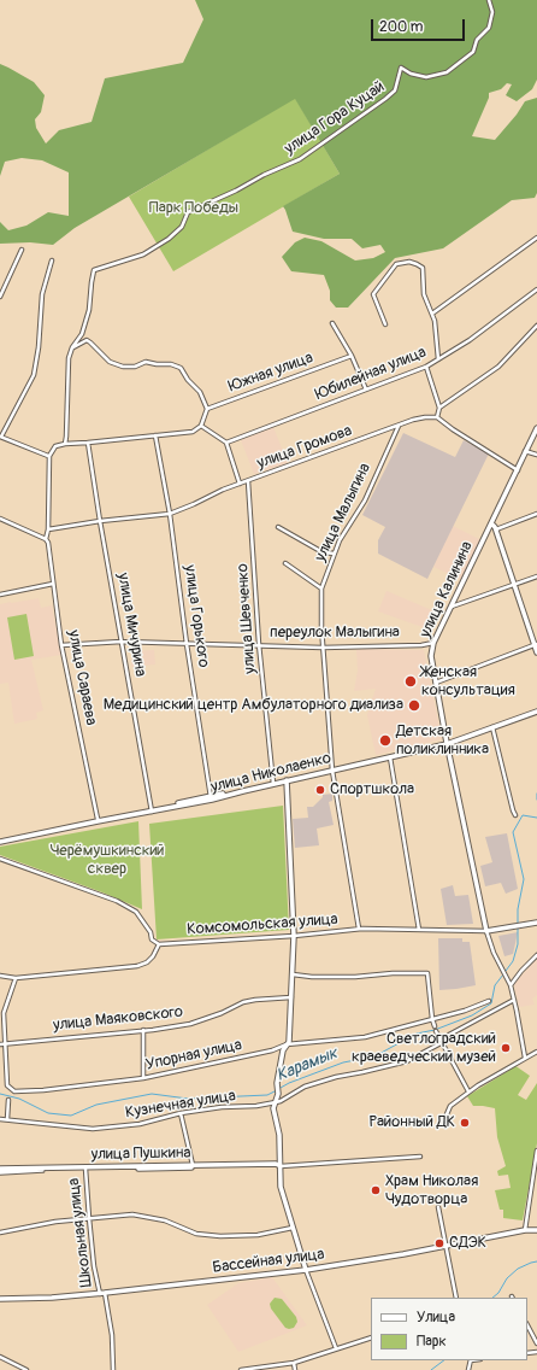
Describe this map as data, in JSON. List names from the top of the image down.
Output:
{
  "streets": {
    "street": [
      "улица Гора Куцай",
      "Южная улица",
      "Юбилейная улица",
      "улица Громова",
      "улица Малыгина",
      "улица Калинина",
      "улица Горького",
      "улица Шевченко",
      "улица Мичурина",
      "переулок Малыгина",
      "улица Сараева",
      "улица Николаенко",
      "Комсомольская улица",
      "улица Маяковского",
      "Упорная улица",
      "Кузнечная улица",
      "улица Пушкина",
      "Школьная улица",
      "Бассейная улица"
    ]
  },
  "crossings": [
    ["улица Громова", "улица Малыгина"],
    ["улица Громова", "улица Горького"],
    ["улица Громова", "улица Шевченко"],
    ["улица Громова", "улица Мичурина"],
    ["улица Громова", "улица Сараева"],
    ["улица Малыгина", "переулок Малыгина"],
    ["улица Малыгина", "улица Николаенко"],
    ["улица Малыгина", "Комсомольская улица"],
    ["улица Калинина", "переулок Малыгина"],
    ["улица Калинина", "улица Николаенко"],
    ["улица Калинина", "Комсомольская улица"],
    ["улица Горького", "переулок Малыгина"],
    ["улица Горького", "улица Николаенко"],
    ["улица Шевченко", "переулок Малыгина"],
    ["улица Шевченко", "улица Николаенко"],
    ["улица Мичурина", "переулок Малыгина"],
    ["улица Мичурина", "улица Николаенко"],
    ["переулок Малыгина", "улица Сараева"],
    ["улица Сараева", "улица Николаенко"],
    ["улица Маяковского", "Упорная улица"],
    ["улица Пушкина", "Школьная улица"],
    ["Школьная улица", "Бассейная улица"]
  ],
  "water": ["Карамык"],
  "parks": ["Парк Победы", "Черёмушкинский сквер"],
  "places": [
    "Женская консультация",
    "Медицинский центр Амбулаторного диализа",
    "Детская поликлинника",
    "Спортшкола",
    "Светлоградский краеведческий музей",
    "Районный ДК",
    "Храм Николая Чудотворца",
    "СДЭК"
  ],
  "legend": ["Улица", "Парк"],
  "scale_bar": "200 m"
}
